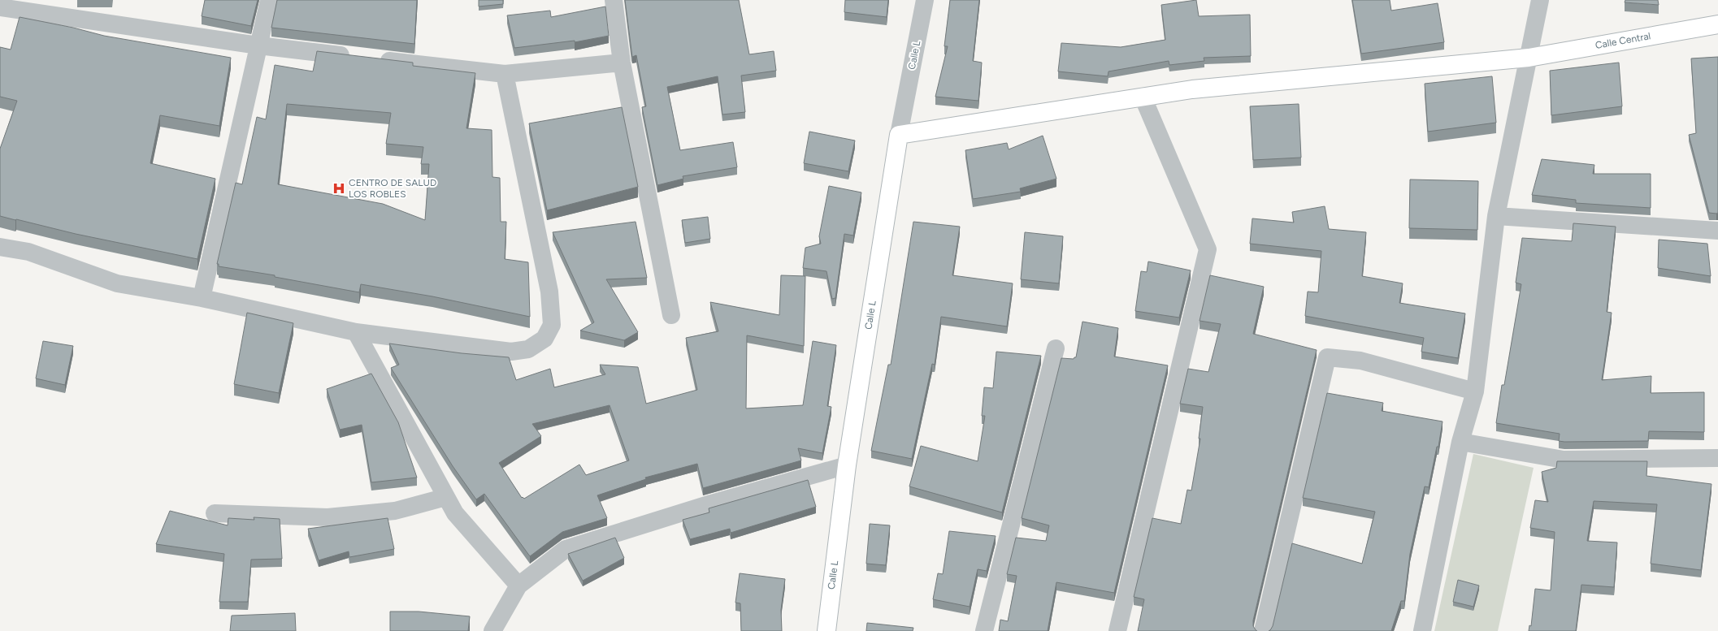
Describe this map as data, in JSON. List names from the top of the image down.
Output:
{
  "streets": {
    "main road": ["Calle Central", "Calle L"]
  },
  "crossings": [
    ["Calle Central", "Calle L"]
  ],
  "places": {
    "hospital": ["CENTRO DE SALUD LOS ROBLES"]
  }
}
